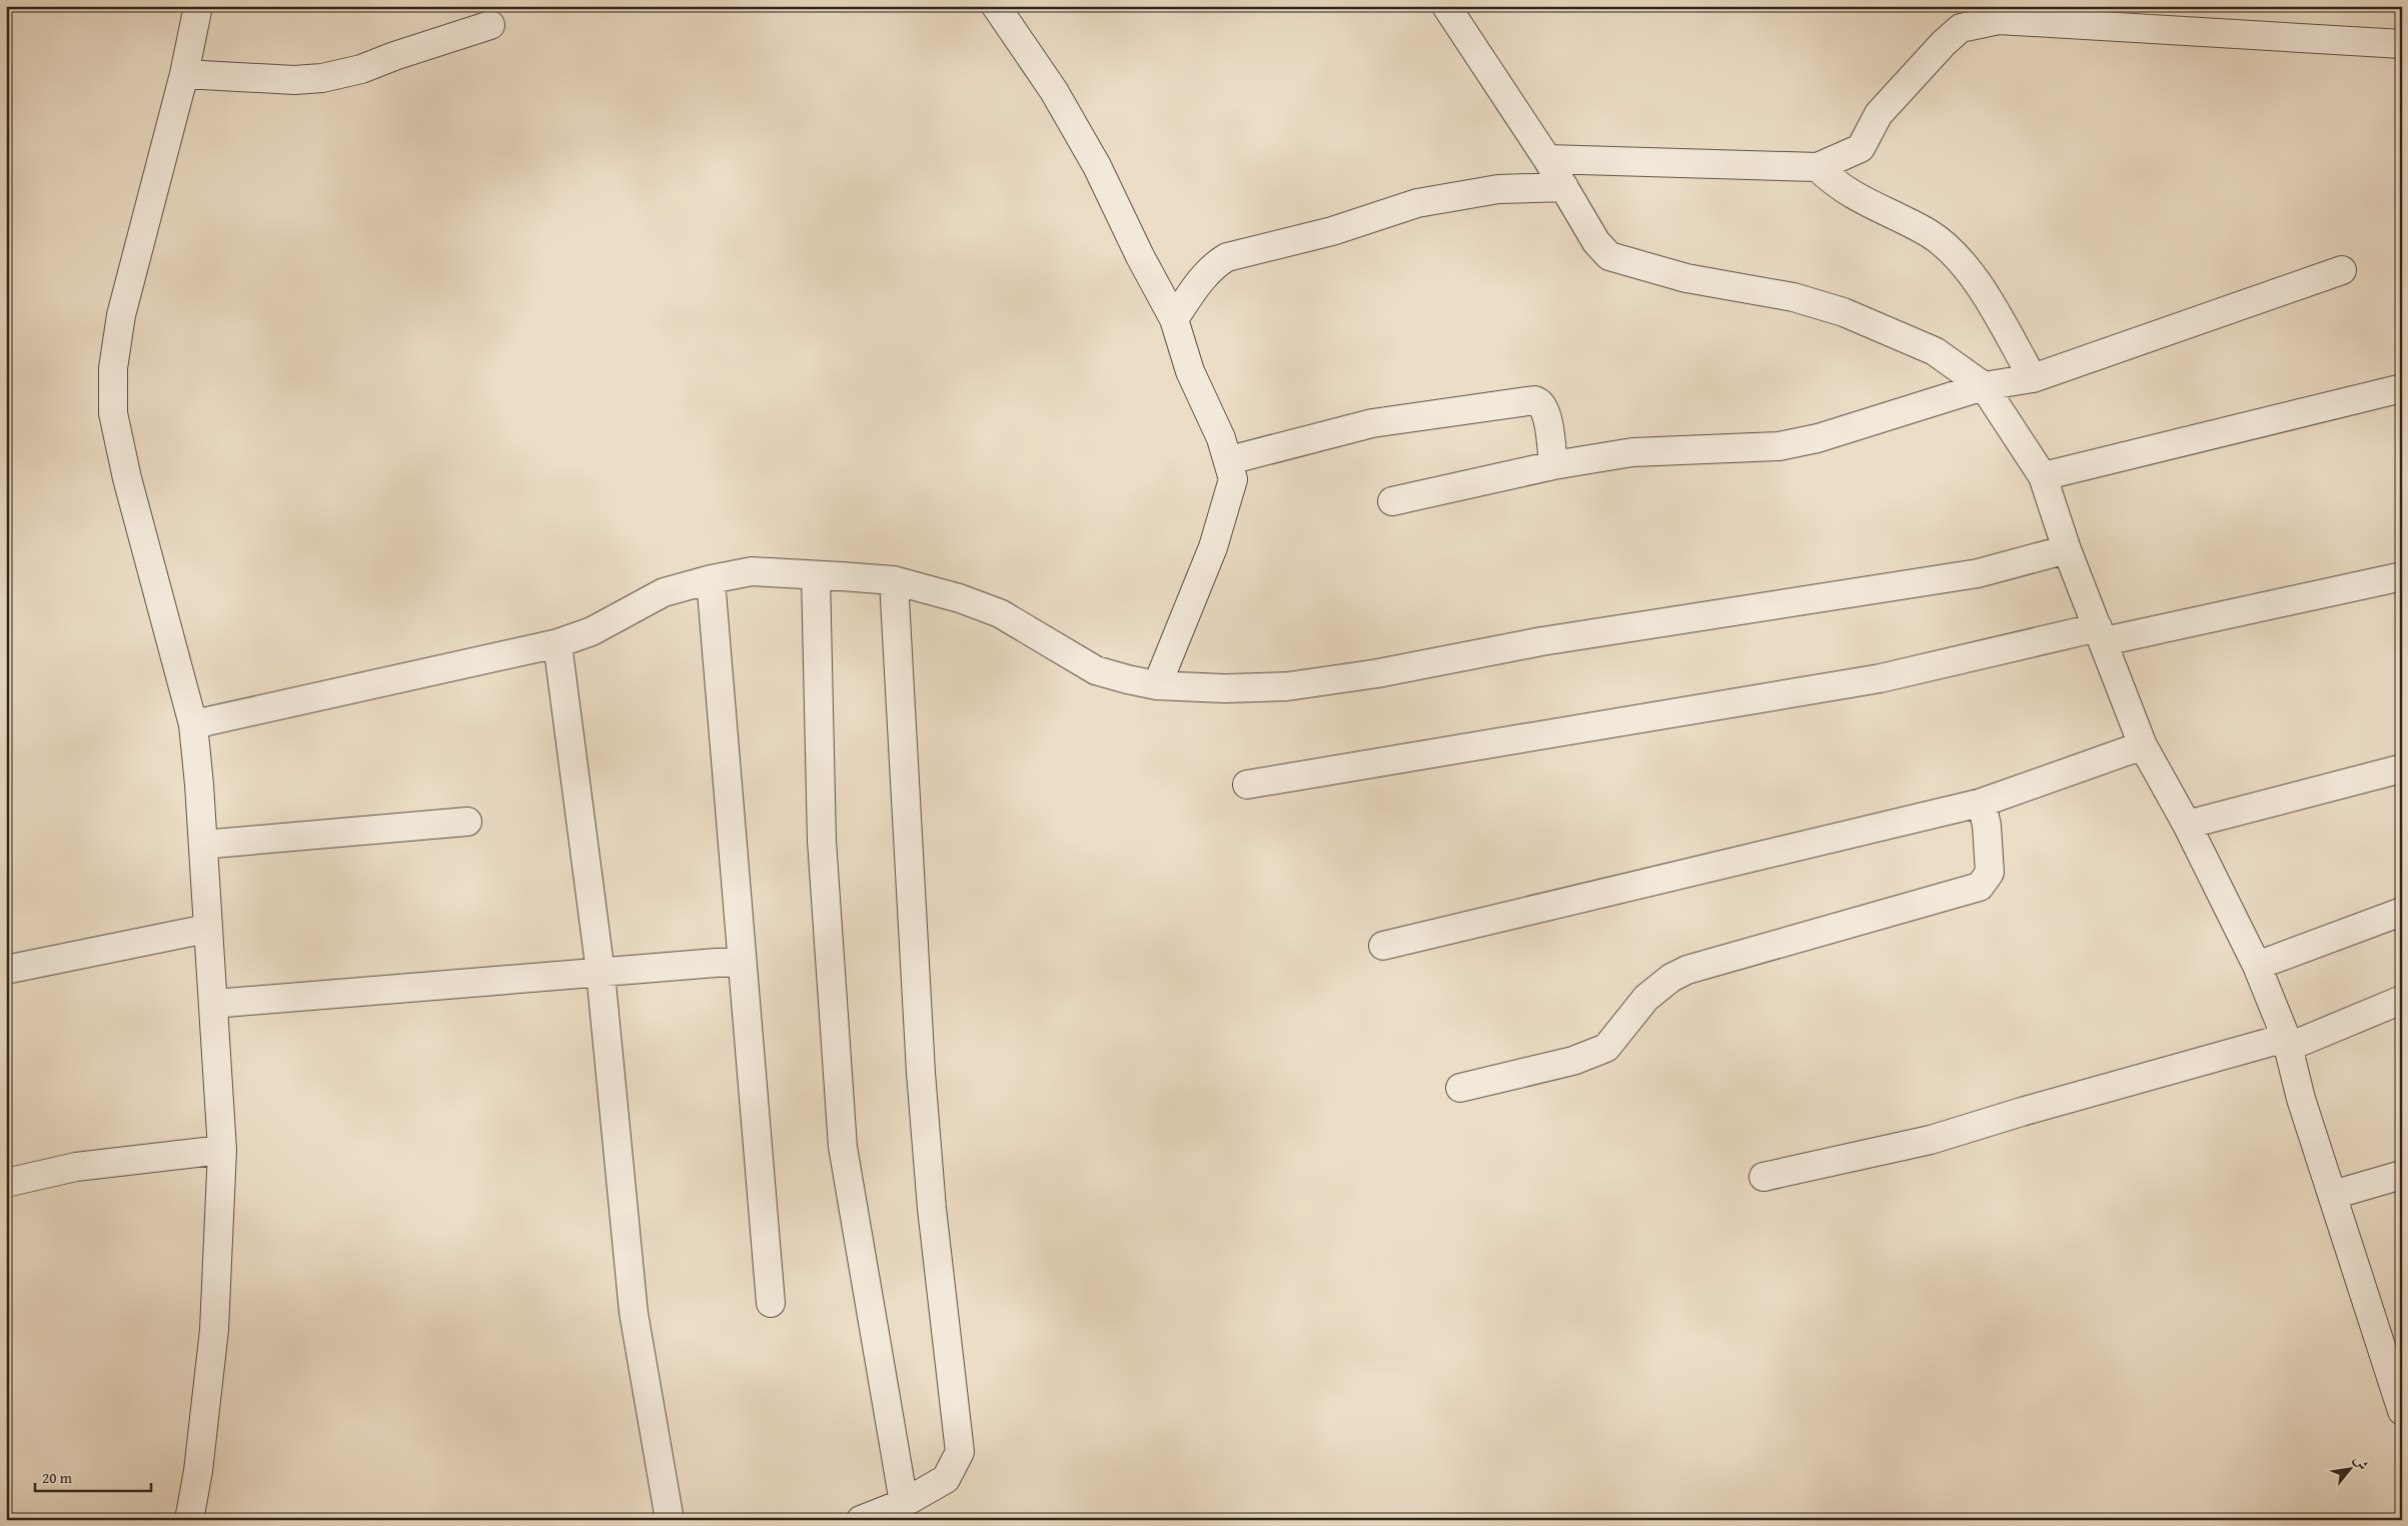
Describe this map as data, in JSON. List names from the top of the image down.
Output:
{
  "scale_bar": "20 m",
  "north": "top right"
}
